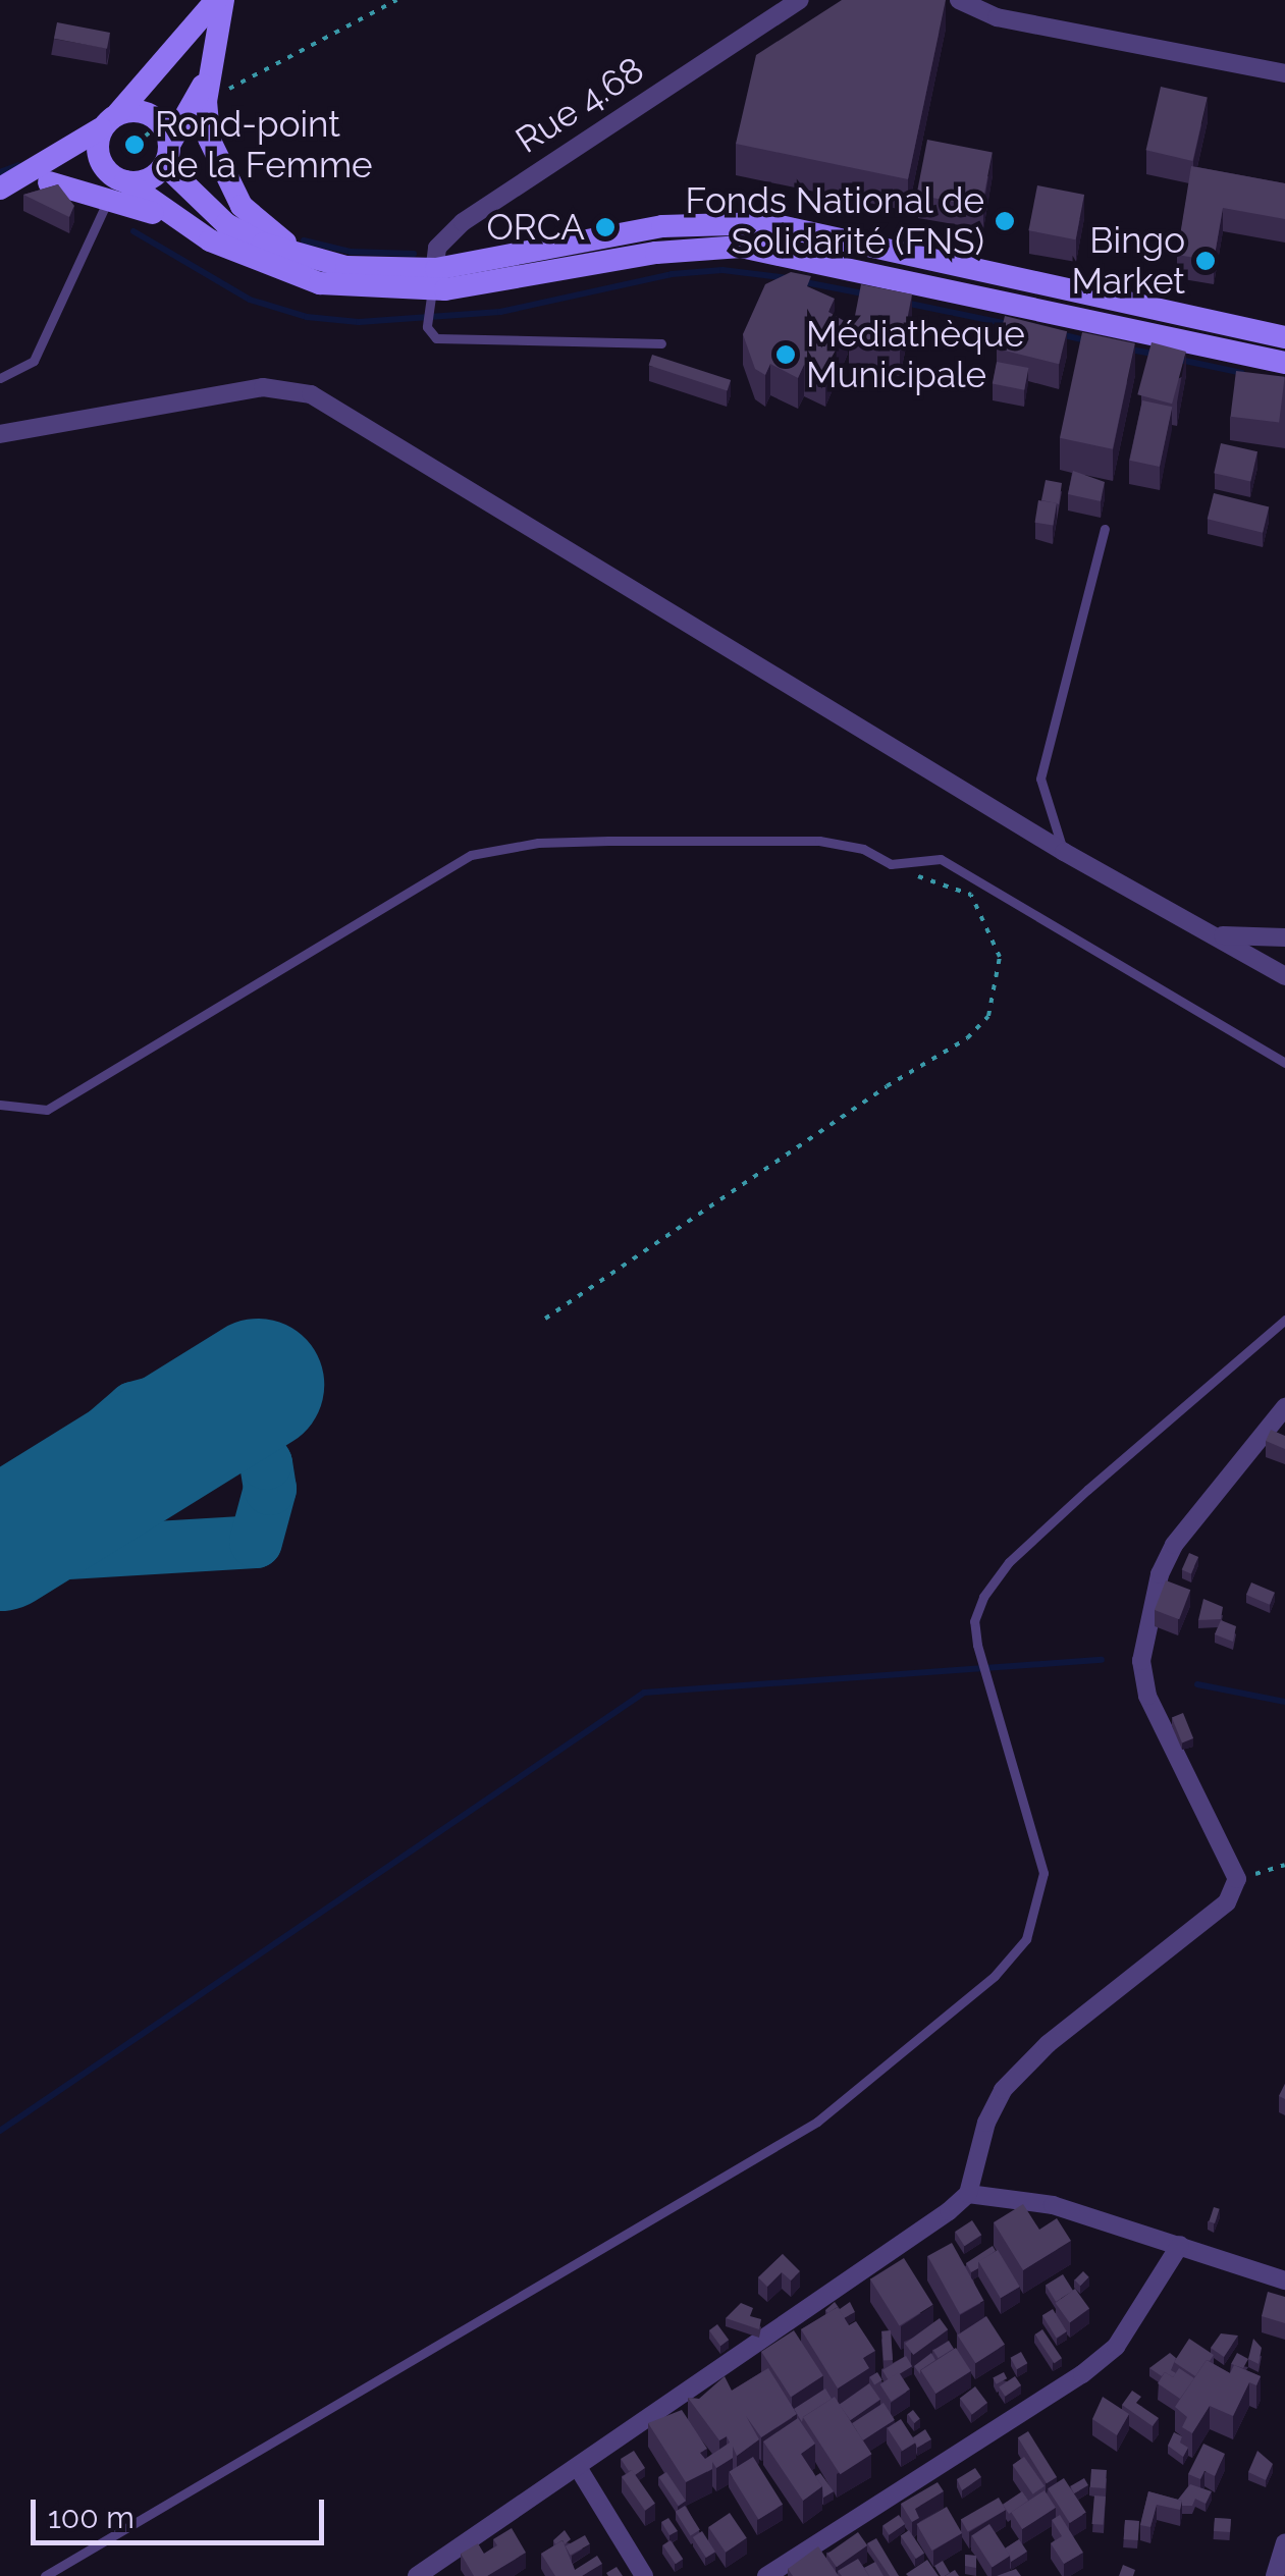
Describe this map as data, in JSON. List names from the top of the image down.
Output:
{
  "streets": {
    "street": ["Rue 4.68"]
  },
  "places": [
    "Rond-point de la Femme",
    "Fonds National de Solidarité (FNS)",
    "ORCA",
    "Bingo Market",
    "Médiathèque Municipale"
  ],
  "scale_bar": "100 m"
}
